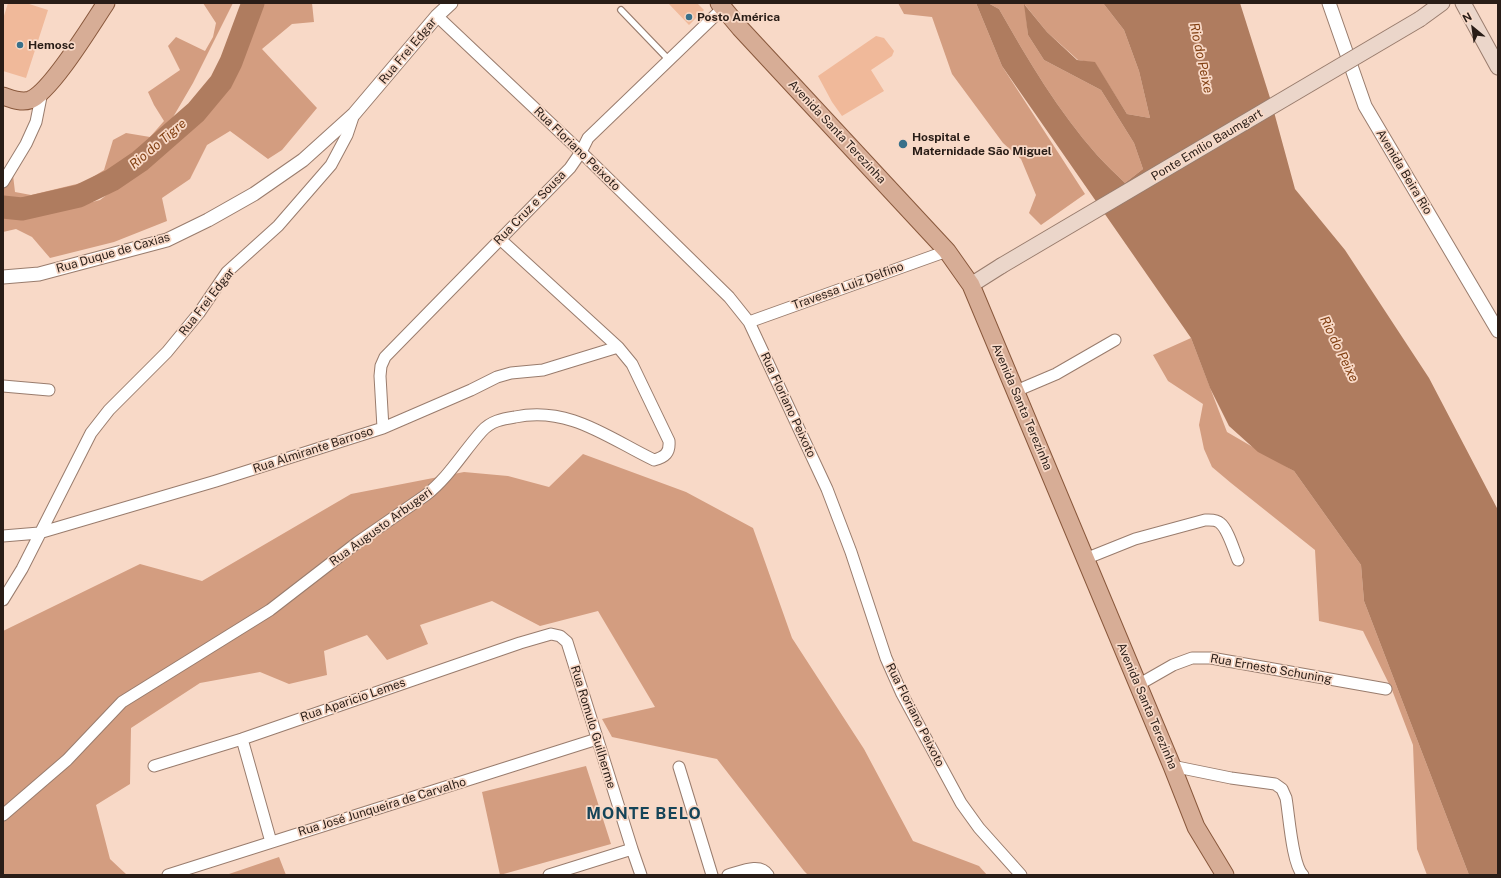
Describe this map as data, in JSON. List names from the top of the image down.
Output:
{
  "streets": {
    "main road": ["Avenida Santa Terezinha", "Ponte Emílio Baumgart"],
    "street": [
      "Rua Frei Edgar",
      "Rua Floriano Peixoto",
      "Avenida Beira Rio",
      "Rua Cruz e Sousa",
      "Rua Duque de Caxias",
      "Travessa Luiz Delfino",
      "Rua Almirante Barroso",
      "Rua Augusto Arbugeri",
      "Rua Ernesto Schuning",
      "Rua Aparicio Lemes",
      "Rua Romulo Guilherme",
      "Rua José Junqueira de Carvalho"
    ]
  },
  "crossings": [
    ["Rua Frei Edgar", "Rua Floriano Peixoto"],
    ["Rua Frei Edgar", "Rua Duque de Caxias"],
    ["Rua Frei Edgar", "Rua Almirante Barroso"],
    ["Avenida Santa Terezinha", "Ponte Emílio Baumgart"],
    ["Avenida Santa Terezinha", "Rua Cruz e Sousa"],
    ["Avenida Santa Terezinha", "Travessa Luiz Delfino"],
    ["Avenida Santa Terezinha", "Rua Ernesto Schuning"],
    ["Rua Floriano Peixoto", "Rua Cruz e Sousa"],
    ["Rua Floriano Peixoto", "Travessa Luiz Delfino"],
    ["Rua Cruz e Sousa", "Rua Almirante Barroso"],
    ["Rua Cruz e Sousa", "Rua Augusto Arbugeri"],
    ["Rua Almirante Barroso", "Rua Augusto Arbugeri"],
    ["Rua Aparicio Lemes", "Rua Romulo Guilherme"],
    ["Rua Romulo Guilherme", "Rua José Junqueira de Carvalho"]
  ],
  "districts": ["MONTE BELO"],
  "water": ["Rio do Peixe", "Rio do Tigre"],
  "places": ["Posto América", "Hemosc", "Hospital e Maternidade São Miguel"],
  "north": "top left"
}
